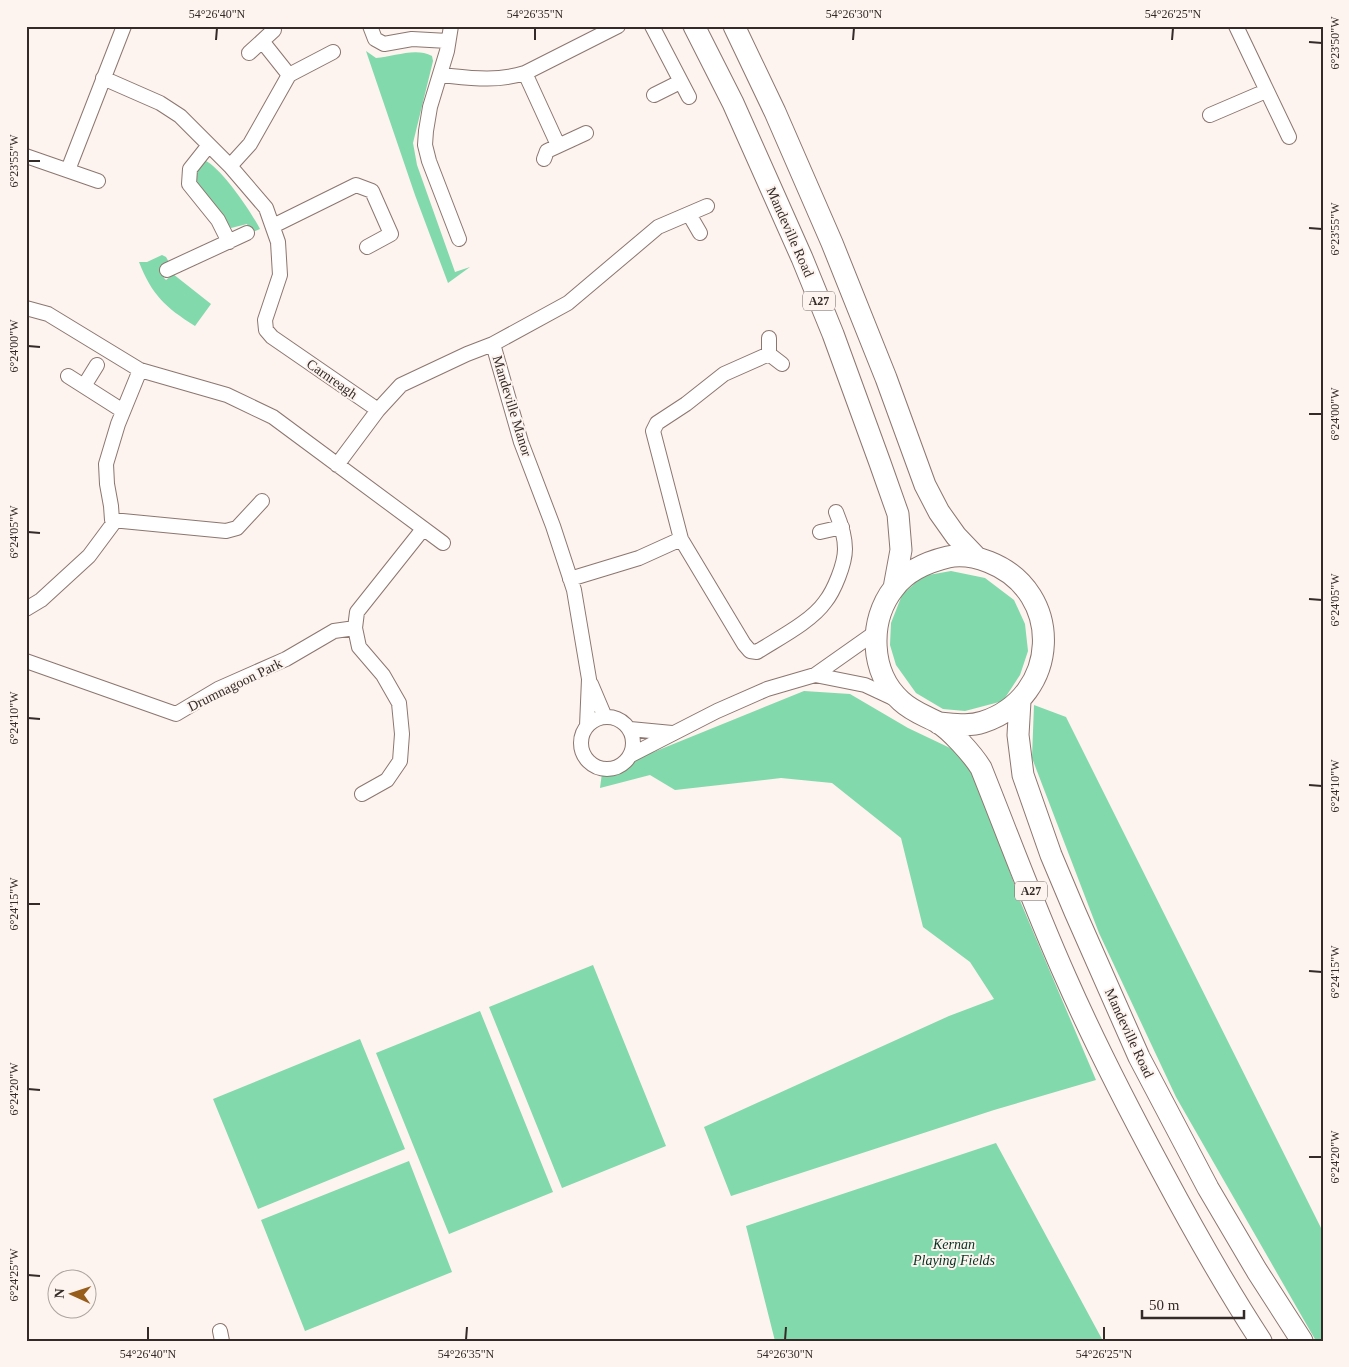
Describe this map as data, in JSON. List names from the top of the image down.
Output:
{
  "streets": {
    "main road": ["Mandeville Road", "A27"],
    "street": ["Carnreagh", "Mandeville Manor", "Drumnagoon Park"]
  },
  "crossings": [
    ["Mandeville Road", "A27"],
    ["Mandeville Road", "Mandeville Manor"],
    ["A27", "Mandeville Manor"]
  ],
  "parks": ["Kernan Playing Fields"],
  "scale_bar": "50 m",
  "north": "left",
  "coordinates": [
    "54°26'40\"N",
    "54°26'35\"N",
    "54°26'30\"N",
    "54°26'25\"N",
    "6°23'50\"W",
    "6°23'55\"W",
    "6°24'00\"W",
    "6°24'05\"W",
    "6°24'10\"W",
    "6°24'15\"W",
    "6°24'20\"W",
    "6°24'25\"W"
  ]
}
